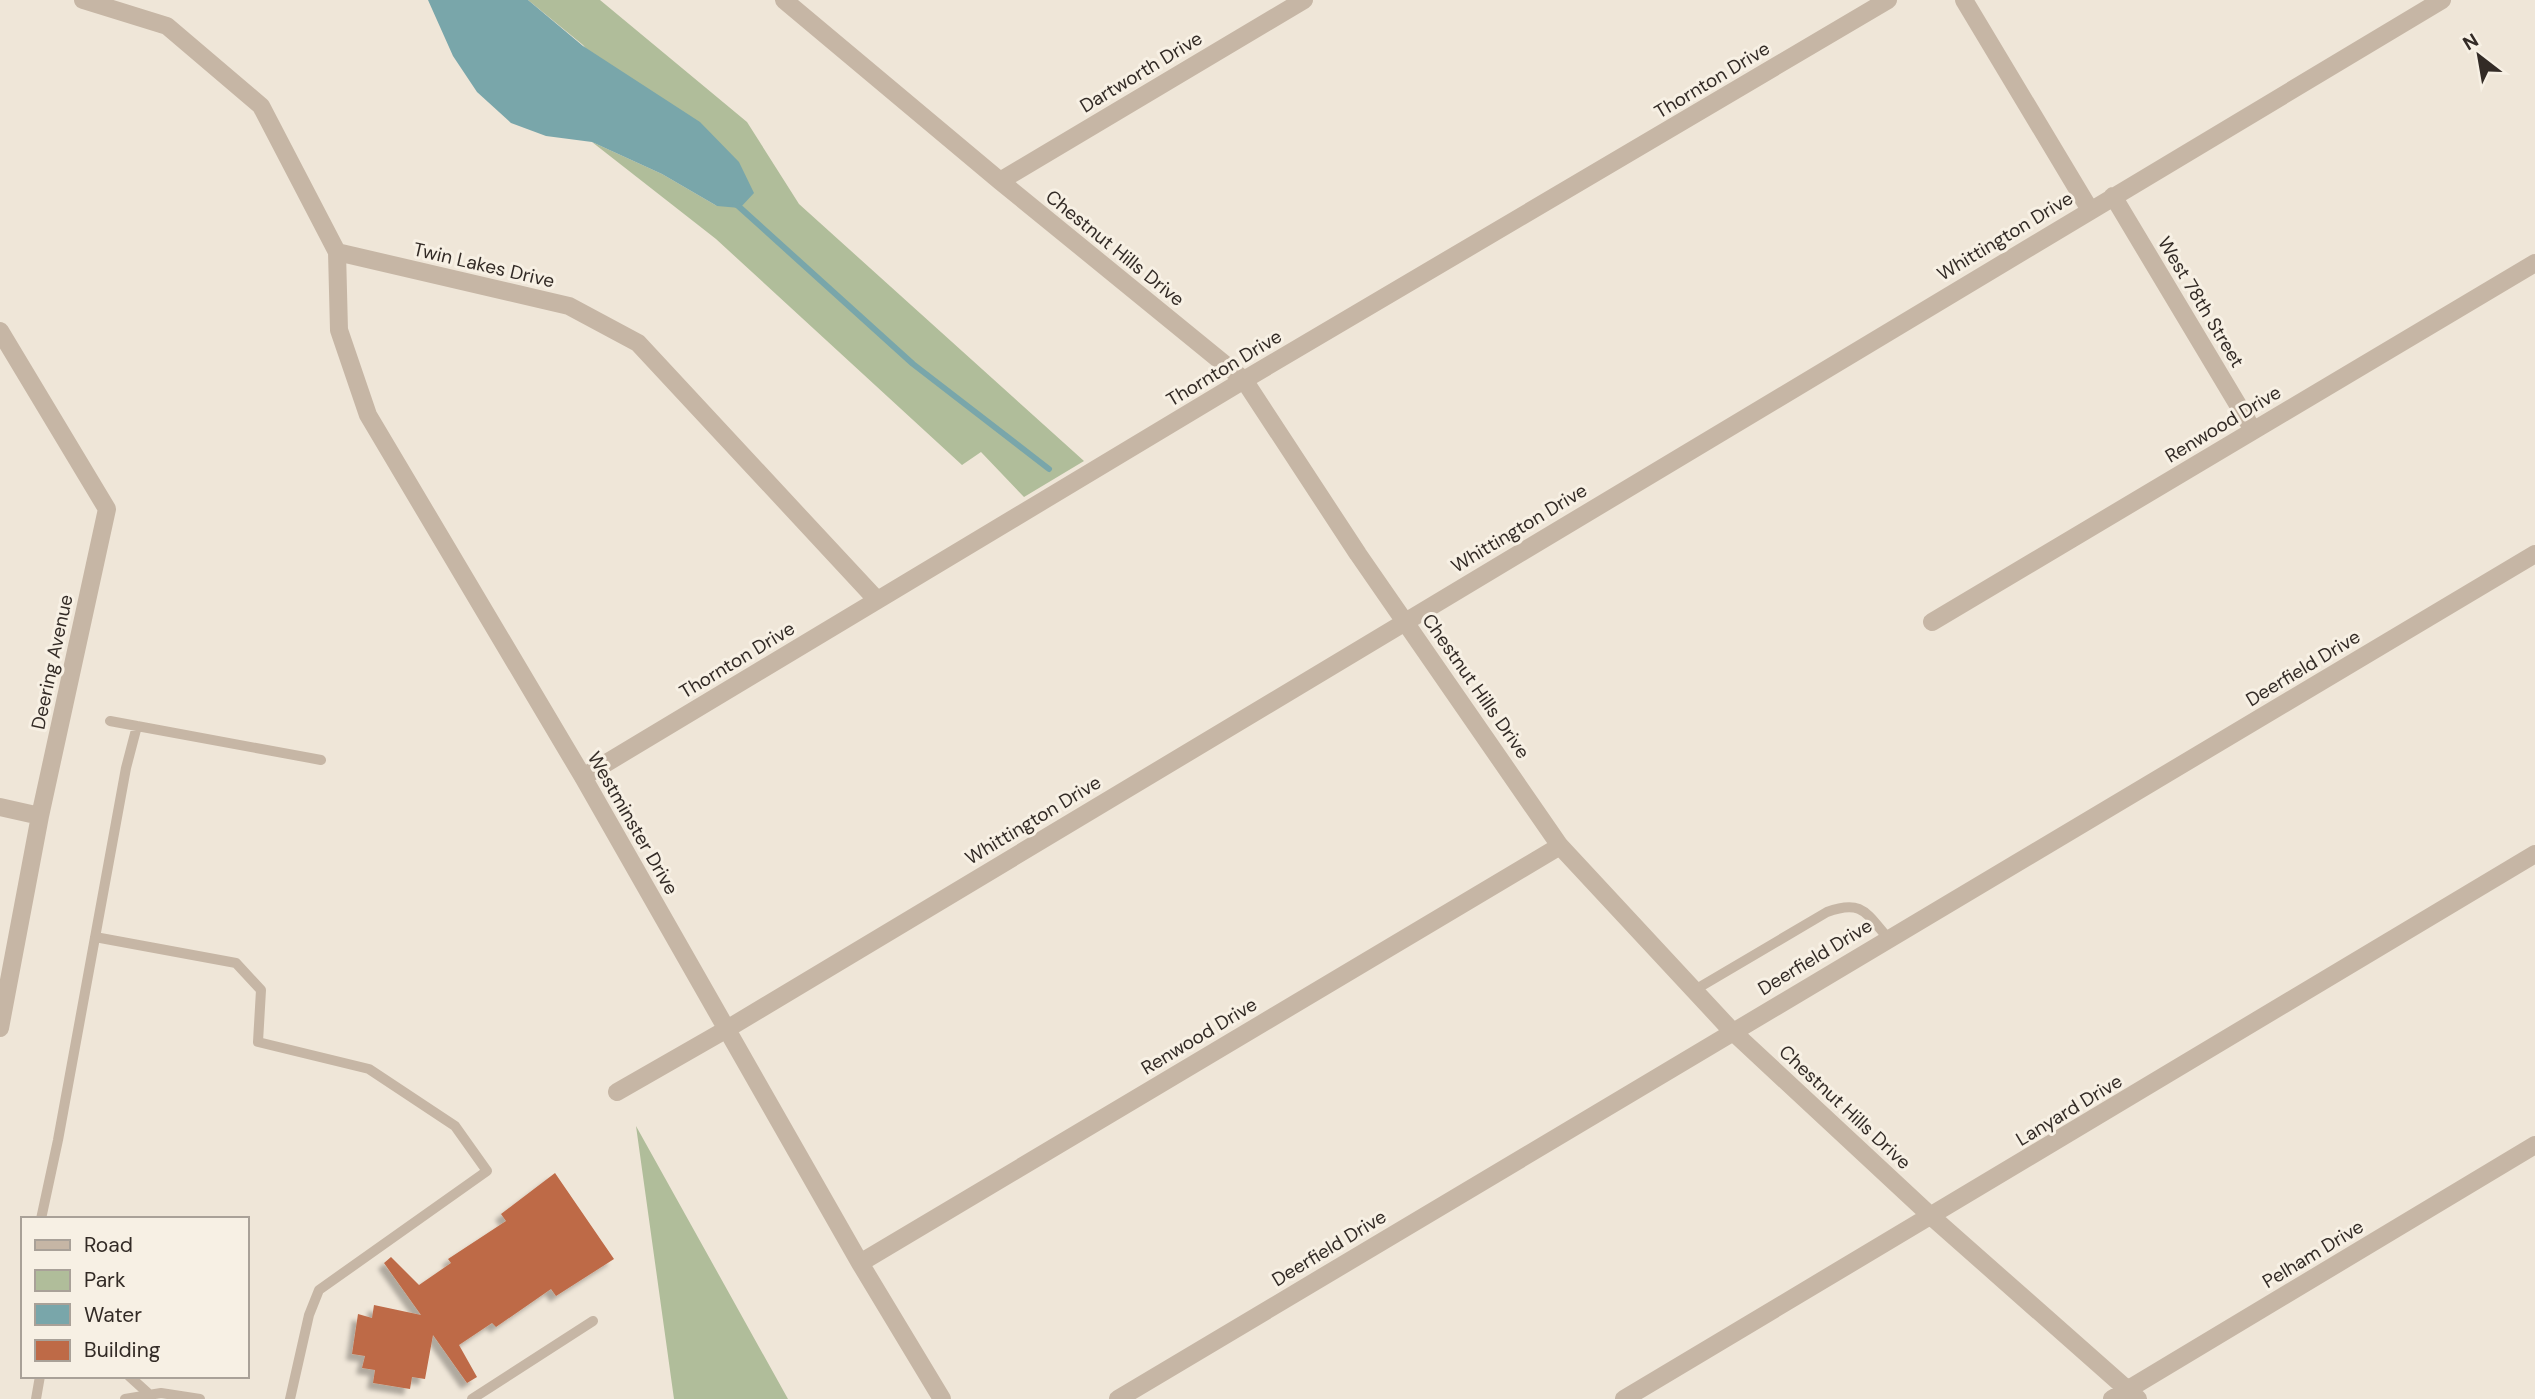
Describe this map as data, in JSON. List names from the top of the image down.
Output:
{
  "streets": {
    "street": [
      "Dartworth Drive",
      "Thornton Drive",
      "Whittington Drive",
      "Chestnut Hills Drive",
      "Twin Lakes Drive",
      "West 78th Street",
      "Renwood Drive",
      "Deering Avenue",
      "Deerfield Drive",
      "Westminster Drive",
      "Lanyard Drive",
      "Pelham Drive"
    ]
  },
  "crossings": [
    ["Dartworth Drive", "Chestnut Hills Drive"],
    ["Thornton Drive", "Chestnut Hills Drive"],
    ["Thornton Drive", "Twin Lakes Drive"],
    ["Thornton Drive", "Westminster Drive"],
    ["Whittington Drive", "Chestnut Hills Drive"],
    ["Whittington Drive", "West 78th Street"],
    ["Whittington Drive", "Westminster Drive"],
    ["Chestnut Hills Drive", "Renwood Drive"],
    ["Chestnut Hills Drive", "Deerfield Drive"],
    ["Chestnut Hills Drive", "Lanyard Drive"],
    ["Chestnut Hills Drive", "Pelham Drive"],
    ["Twin Lakes Drive", "Westminster Drive"],
    ["West 78th Street", "Renwood Drive"],
    ["Renwood Drive", "Westminster Drive"]
  ],
  "legend": [
    "Road",
    "Park",
    "Water",
    "Building"
  ],
  "north": "top left"
}
